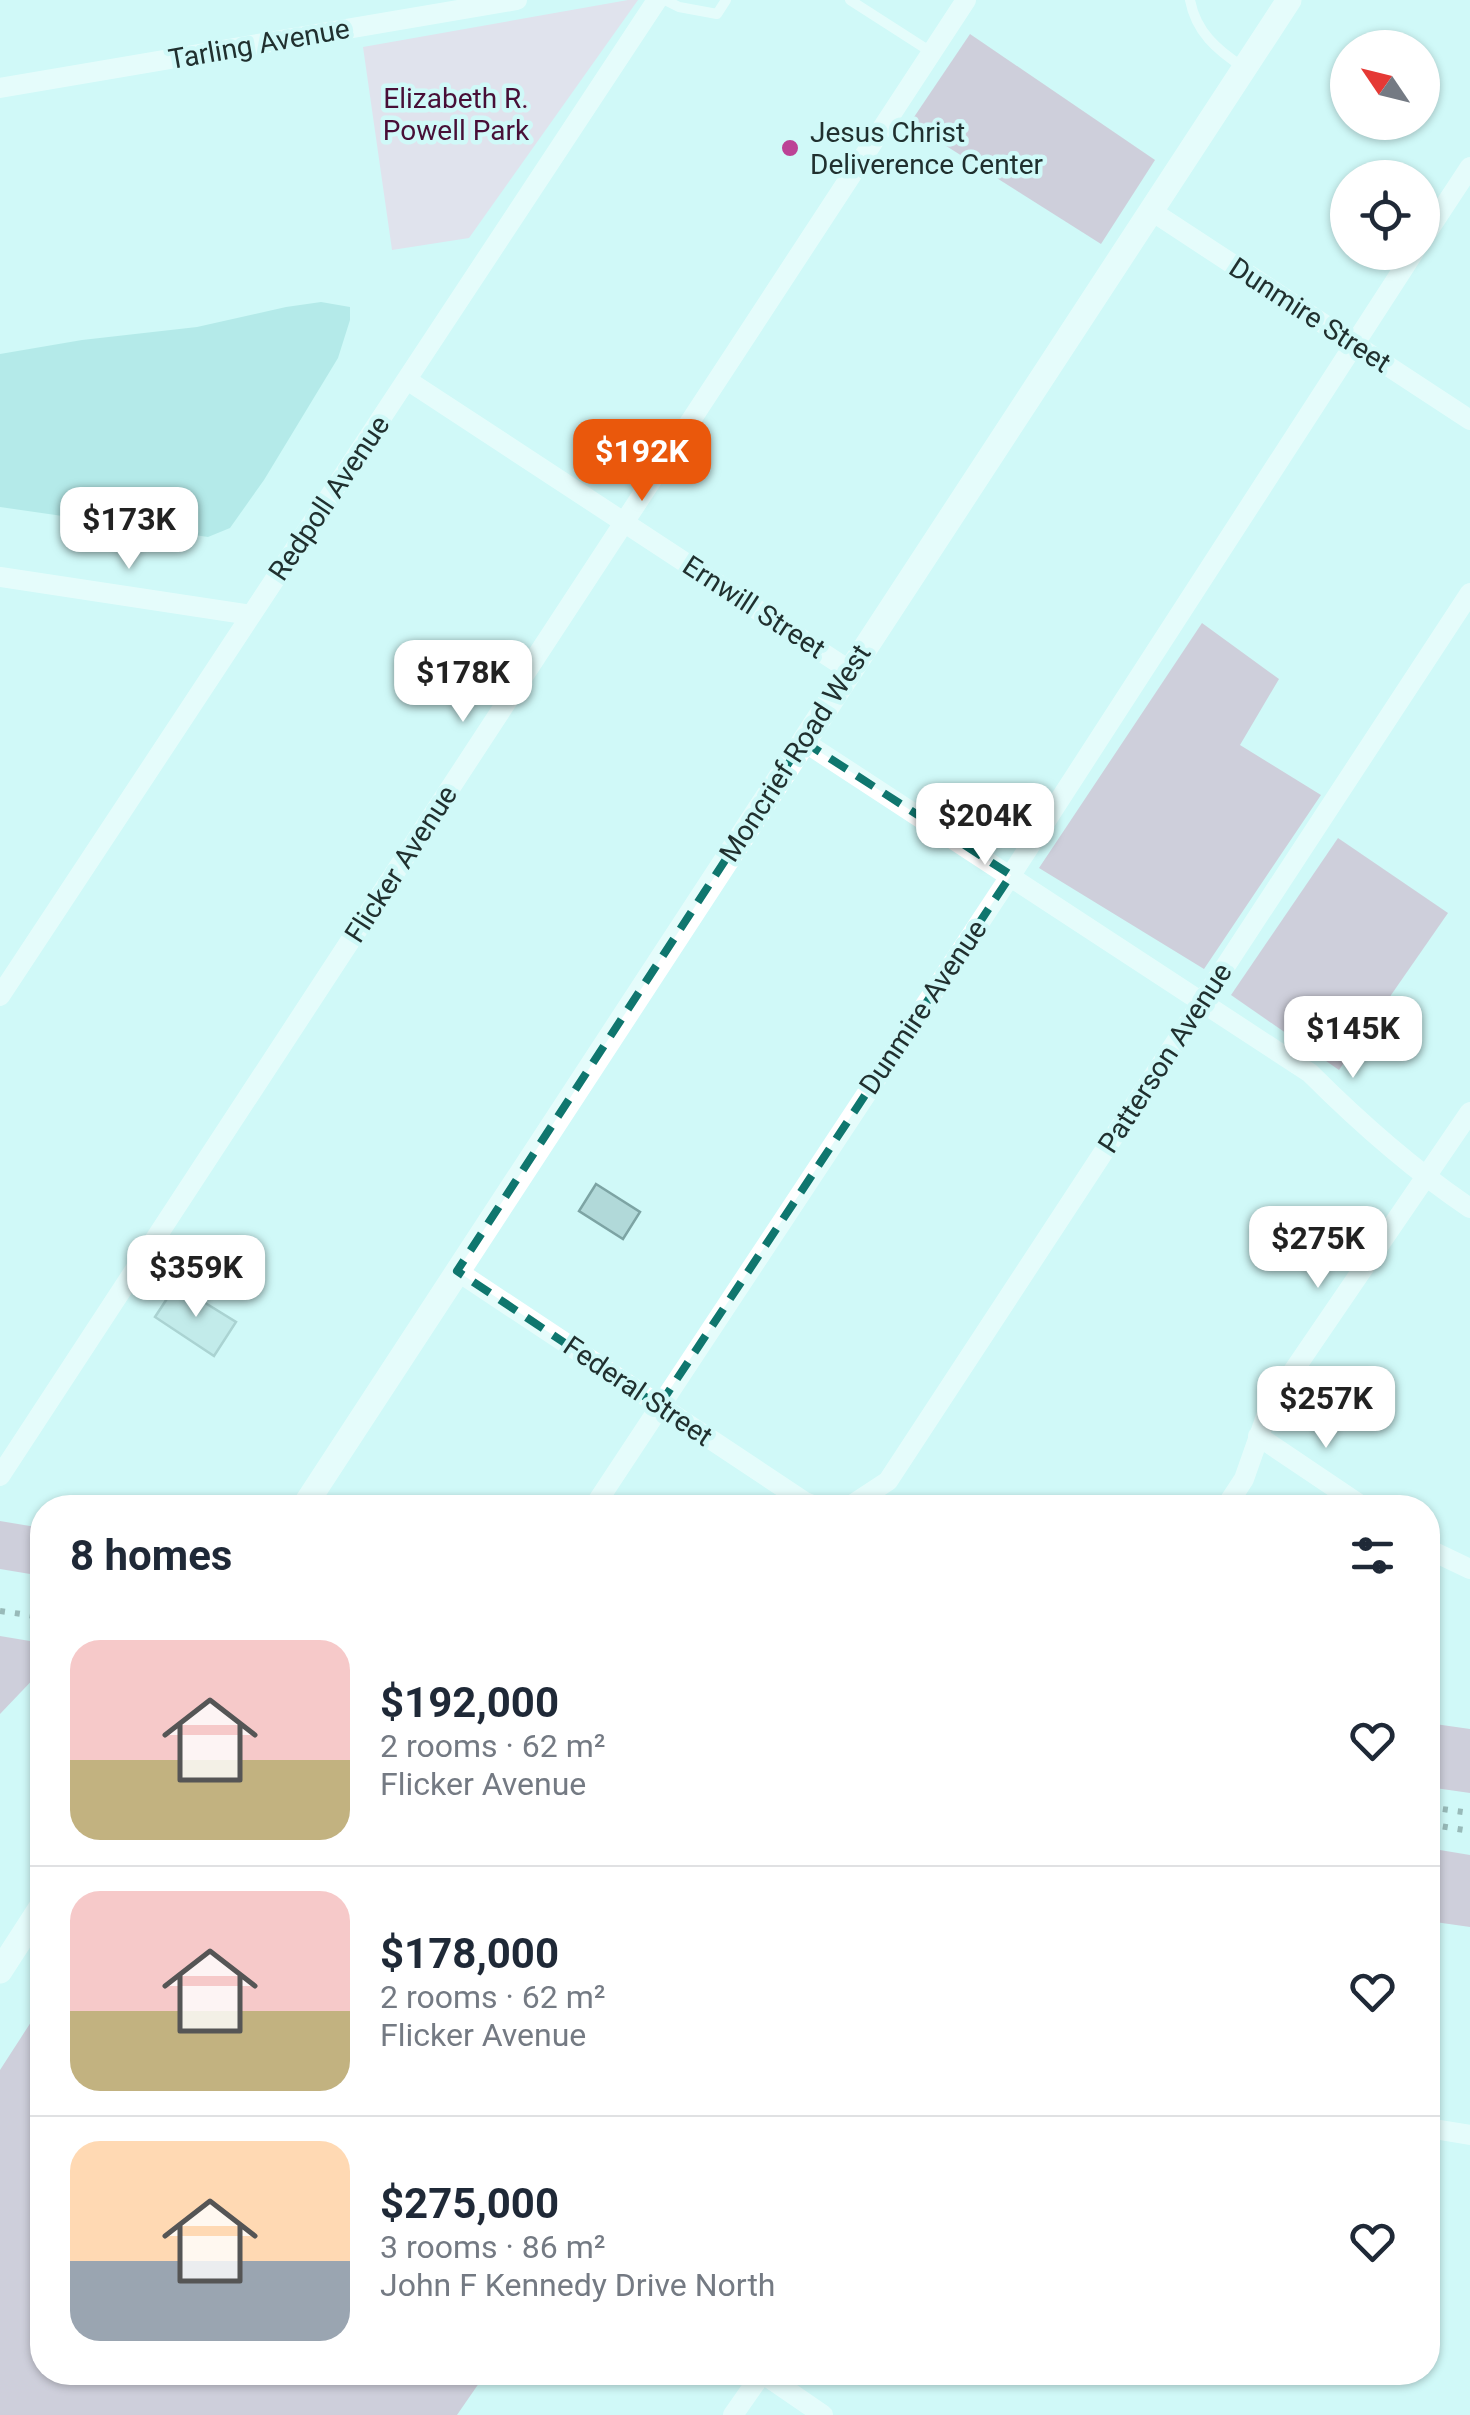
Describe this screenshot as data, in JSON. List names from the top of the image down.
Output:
{
  "streets": {
    "street": [
      "Tarling Avenue",
      "Dunmire Street",
      "Redpoll Avenue",
      "Ernwill Street",
      "Moncrief Road West",
      "Flicker Avenue",
      "Dunmire Avenue",
      "Patterson Avenue",
      "Federal Street"
    ]
  },
  "crossings": [
    ["Dunmire Street", "Moncrief Road West"],
    ["Dunmire Street", "Dunmire Avenue"],
    ["Redpoll Avenue", "Ernwill Street"],
    ["Ernwill Street", "Moncrief Road West"],
    ["Ernwill Street", "Flicker Avenue"],
    ["Moncrief Road West", "Federal Street"],
    ["Dunmire Avenue", "Federal Street"]
  ],
  "parks": ["Elizabeth R. Powell Park"],
  "places": ["Jesus Christ Deliverence Center"],
  "north": "top left",
  "page": {
    "price": [
      "$192K",
      "$173K",
      "$178K",
      "$204K",
      "$145K",
      "$275K",
      "$359K",
      "$257K"
    ],
    "heading": "8 homes",
    "list": [
      {
        "name": "$192,000",
        "note": "2 rooms · 62 m² · Flicker Avenue"
      },
      {
        "name": "$178,000",
        "note": "2 rooms · 62 m² · Flicker Avenue"
      },
      {
        "name": "$275,000",
        "note": "3 rooms · 86 m² · John F Kennedy Drive North"
      }
    ]
  }
}
